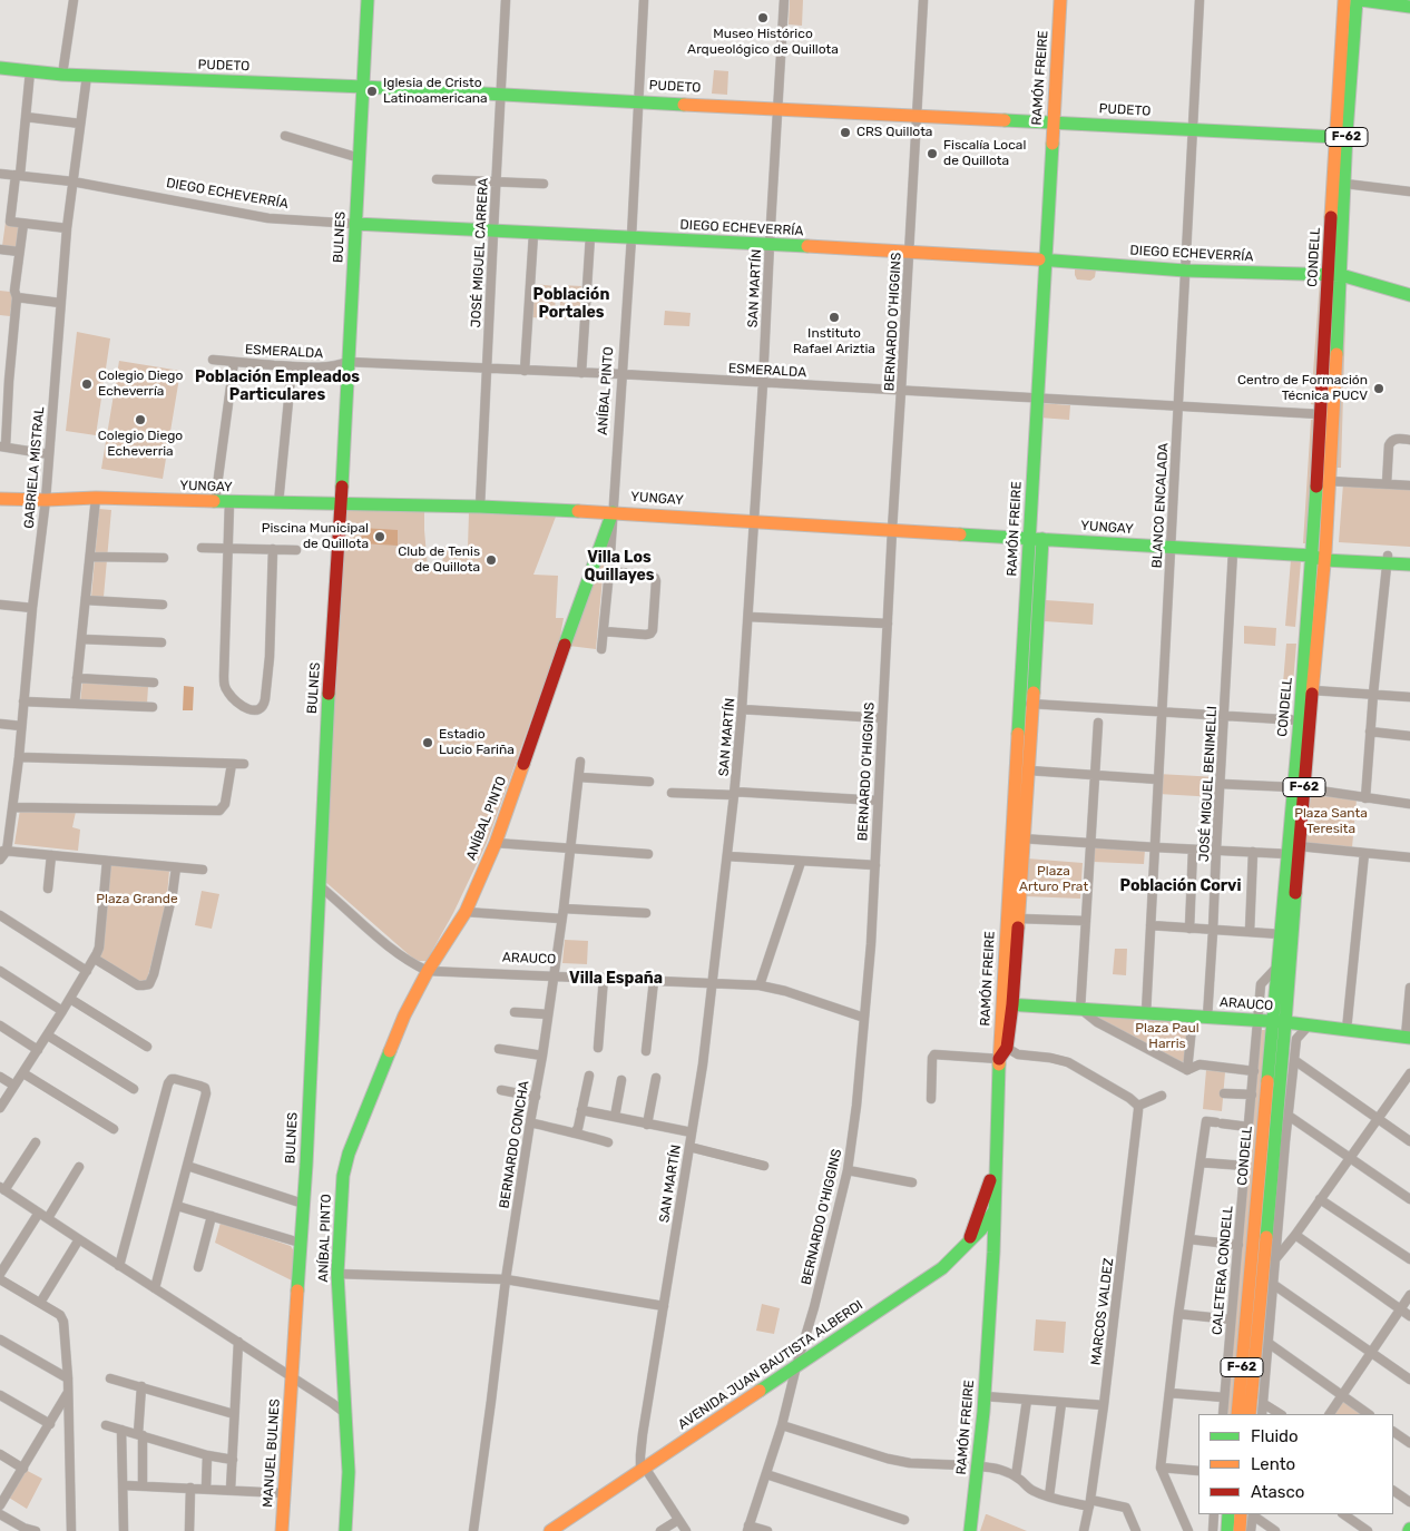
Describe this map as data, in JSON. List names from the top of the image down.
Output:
{
  "streets": {
    "main road": [
      "PUDETO",
      "RAMÓN FREIRE",
      "F-62",
      "DIEGO ECHEVERRÍA",
      "BULNES",
      "CONDELL",
      "ANÍBAL PINTO",
      "YUNGAY",
      "ARAUCO",
      "AVENIDA JUAN BAUTISTA ALBERDI",
      "MANUEL BULNES"
    ],
    "street": [
      "JOSÉ MIGUEL CARRERA",
      "SAN MARTÍN",
      "BERNARDO O'HIGGINS",
      "ESMERALDA",
      "GABRIELA MISTRAL",
      "BLANCO ENCALADA",
      "JOSÉ MIGUEL BENIMELLI",
      "BERNARDO CONCHA",
      "CALETERA CONDELL",
      "MARCOS VALDEZ"
    ]
  },
  "crossings": [
    ["PUDETO", "RAMÓN FREIRE"],
    ["PUDETO", "BULNES"],
    ["PUDETO", "JOSÉ MIGUEL CARRERA"],
    ["PUDETO", "CONDELL"],
    ["PUDETO", "SAN MARTÍN"],
    ["PUDETO", "BERNARDO O'HIGGINS"],
    ["PUDETO", "ANÍBAL PINTO"],
    ["PUDETO", "GABRIELA MISTRAL"],
    ["PUDETO", "BLANCO ENCALADA"],
    ["RAMÓN FREIRE", "DIEGO ECHEVERRÍA"],
    ["RAMÓN FREIRE", "ESMERALDA"],
    ["RAMÓN FREIRE", "YUNGAY"],
    ["RAMÓN FREIRE", "ARAUCO"],
    ["RAMÓN FREIRE", "AVENIDA JUAN BAUTISTA ALBERDI"],
    ["DIEGO ECHEVERRÍA", "BULNES"],
    ["DIEGO ECHEVERRÍA", "JOSÉ MIGUEL CARRERA"],
    ["DIEGO ECHEVERRÍA", "CONDELL"],
    ["DIEGO ECHEVERRÍA", "SAN MARTÍN"],
    ["DIEGO ECHEVERRÍA", "BERNARDO O'HIGGINS"],
    ["DIEGO ECHEVERRÍA", "ANÍBAL PINTO"],
    ["DIEGO ECHEVERRÍA", "GABRIELA MISTRAL"],
    ["DIEGO ECHEVERRÍA", "BLANCO ENCALADA"],
    ["BULNES", "ESMERALDA"],
    ["BULNES", "YUNGAY"],
    ["BULNES", "ARAUCO"],
    ["BULNES", "MANUEL BULNES"],
    ["JOSÉ MIGUEL CARRERA", "ESMERALDA"],
    ["JOSÉ MIGUEL CARRERA", "YUNGAY"],
    ["CONDELL", "ESMERALDA"],
    ["CONDELL", "YUNGAY"],
    ["CONDELL", "ARAUCO"],
    ["CONDELL", "CALETERA CONDELL"],
    ["SAN MARTÍN", "ESMERALDA"],
    ["SAN MARTÍN", "YUNGAY"],
    ["SAN MARTÍN", "ARAUCO"],
    ["SAN MARTÍN", "AVENIDA JUAN BAUTISTA ALBERDI"],
    ["BERNARDO O'HIGGINS", "ESMERALDA"],
    ["BERNARDO O'HIGGINS", "YUNGAY"],
    ["BERNARDO O'HIGGINS", "ARAUCO"],
    ["BERNARDO O'HIGGINS", "AVENIDA JUAN BAUTISTA ALBERDI"],
    ["ESMERALDA", "ANÍBAL PINTO"],
    ["ESMERALDA", "BLANCO ENCALADA"],
    ["ANÍBAL PINTO", "YUNGAY"],
    ["ANÍBAL PINTO", "ARAUCO"],
    ["GABRIELA MISTRAL", "YUNGAY"],
    ["YUNGAY", "BLANCO ENCALADA"],
    ["YUNGAY", "JOSÉ MIGUEL BENIMELLI"],
    ["BLANCO ENCALADA", "ARAUCO"],
    ["JOSÉ MIGUEL BENIMELLI", "ARAUCO"],
    ["ARAUCO", "BERNARDO CONCHA"],
    ["ARAUCO", "CALETERA CONDELL"]
  ],
  "districts": [
    "Población Portales",
    "Población Empleados Particulares",
    "Villa Los Quillayes",
    "Población Corvi",
    "Villa España"
  ],
  "parks": [
    "Plaza Santa Teresita",
    "Plaza Arturo Prat",
    "Plaza Grande",
    "Plaza Paul Harris"
  ],
  "places": [
    "Museo Histórico Arqueológico de Quillota",
    "Iglesia de Cristo Latinoamericana",
    "CRS Quillota",
    "Fiscalía Local de Quillota",
    "Instituto Rafael Ariztia",
    "Colegio Diego Echeverría",
    "Centro de Formación Técnica PUCV",
    "Colegio Diego Echeverria",
    "Piscina Municipal de Quillota",
    "Club de Tenis de Quillota",
    "Estadio Lucio Fariña"
  ],
  "legend": ["Fluido", "Lento", "Atasco"]
}
